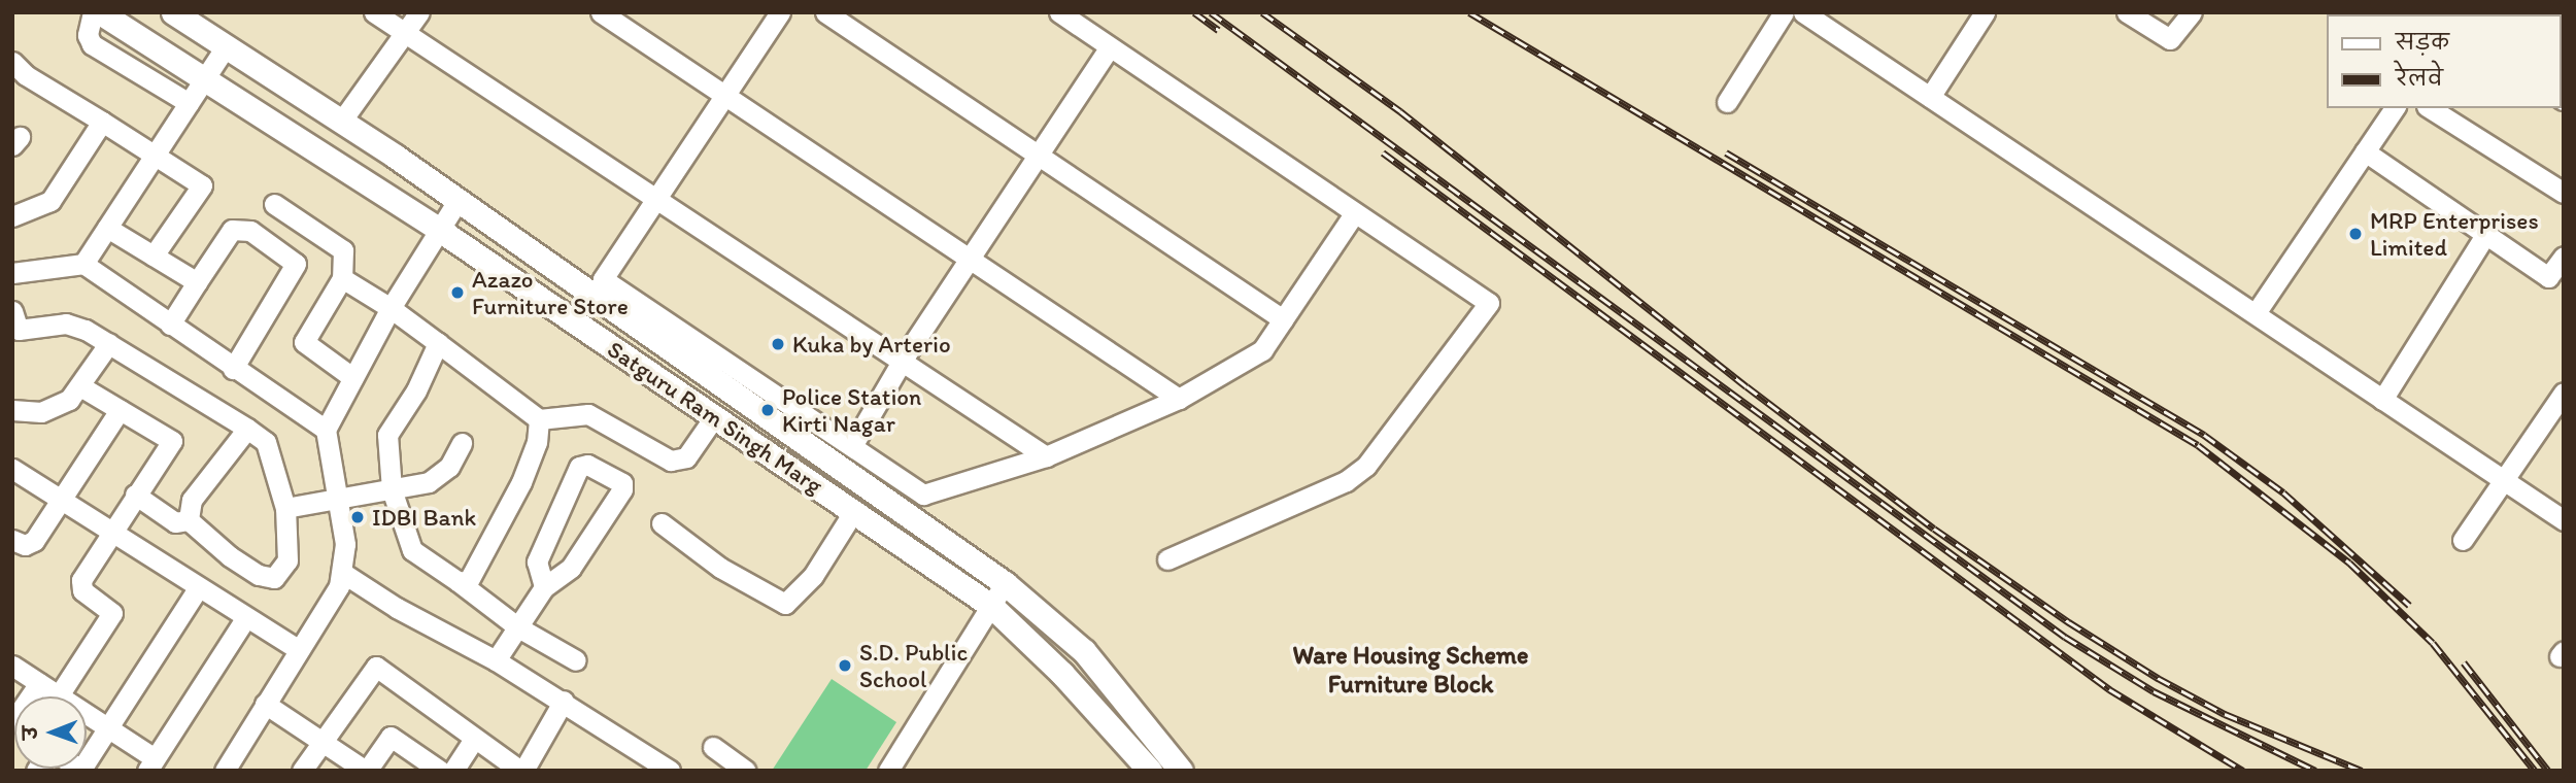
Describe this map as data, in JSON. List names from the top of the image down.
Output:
{
  "streets": {
    "main road": ["Satguru Ram Singh Marg"]
  },
  "districts": ["Ware Housing Scheme Furniture Block"],
  "places": [
    "MRP Enterprises Limited",
    "Azazo Furniture Store",
    "Kuka by Arterio",
    "Police Station Kirti Nagar",
    "IDBI Bank",
    "S.D. Public School"
  ],
  "legend": ["सड़क", "रेलवे"],
  "north": "left"
}
